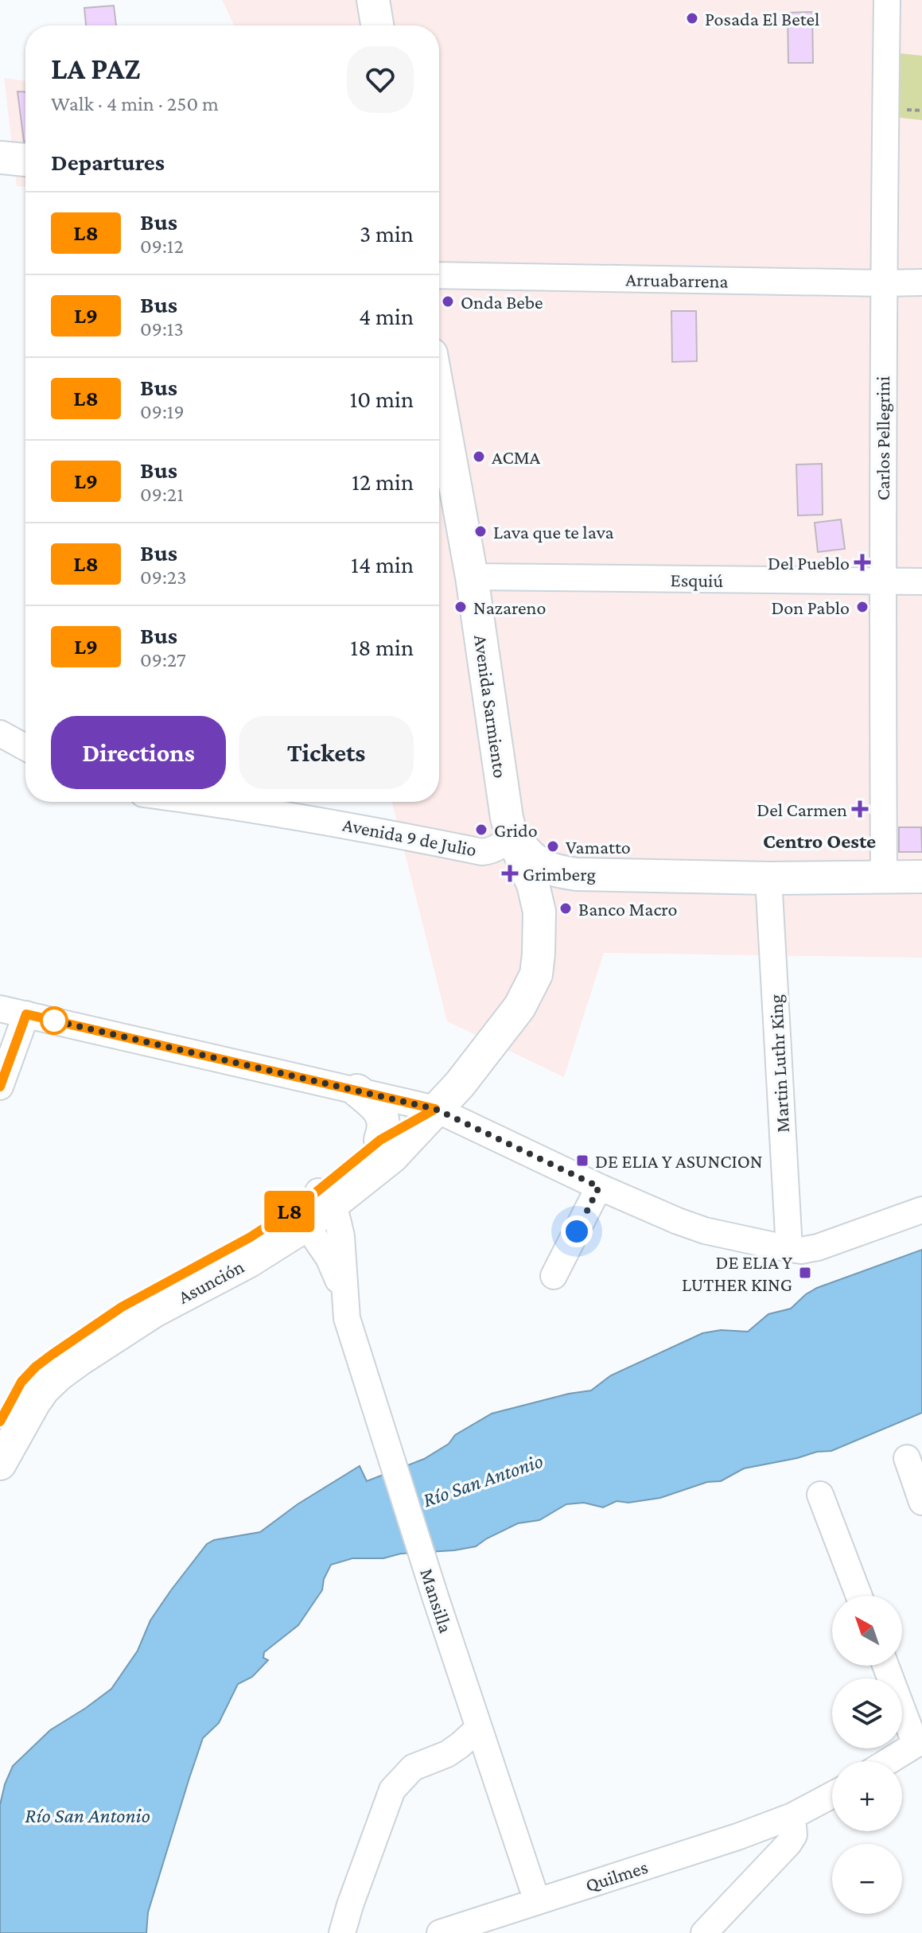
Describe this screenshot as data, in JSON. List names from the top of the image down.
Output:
{
  "streets": {
    "main road": ["Avenida Sarmiento", "Asunción"],
    "street": [
      "Arruabarrena",
      "Carlos Pellegrini",
      "Esquiú",
      "Avenida 9 de Julio",
      "Martin Luthr King",
      "Mansilla",
      "Quilmes"
    ]
  },
  "crossings": [
    ["Arruabarrena", "Carlos Pellegrini"],
    ["Carlos Pellegrini", "Esquiú"],
    ["Esquiú", "Avenida Sarmiento"],
    ["Avenida Sarmiento", "Avenida 9 de Julio"],
    ["Avenida Sarmiento", "Asunción"],
    ["Avenida 9 de Julio", "Asunción"],
    ["Asunción", "Mansilla"],
    ["Mansilla", "Quilmes"]
  ],
  "districts": ["Centro Oeste"],
  "water": ["Río San Antonio"],
  "places": {
    "other": [
      "Posada El Betel",
      "Onda Bebe",
      "ACMA",
      "Lava que te lava",
      "Nazareno",
      "Don Pablo",
      "Grido",
      "Vamatto",
      "Banco Macro"
    ],
    "health": ["Del Pueblo", "Del Carmen", "Grimberg"],
    "transit": ["DE ELIA Y ASUNCION", "DE ELIA Y LUTHER KING"]
  },
  "lines": ["bus line L8"],
  "north": "top left",
  "page": {
    "on_map": "L8",
    "heading": [
      ["LA PAZ", "Walk · 4 min · 250 m"],
      "Departures"
    ],
    "list": [
      {
        "mark": "L8",
        "name": "Bus",
        "note": "09:12",
        "value": "3 min"
      },
      {
        "mark": "L9",
        "name": "Bus",
        "note": "09:13",
        "value": "4 min"
      },
      {
        "mark": "L8",
        "name": "Bus",
        "note": "09:19",
        "value": "10 min"
      },
      {
        "mark": "L9",
        "name": "Bus",
        "note": "09:21",
        "value": "12 min"
      },
      {
        "mark": "L8",
        "name": "Bus",
        "note": "09:23",
        "value": "14 min"
      },
      {
        "mark": "L9",
        "name": "Bus",
        "note": "09:27",
        "value": "18 min"
      }
    ],
    "buttons": ["Directions", "Tickets"],
    "map_buttons": ["+", "−"]
  }
}
